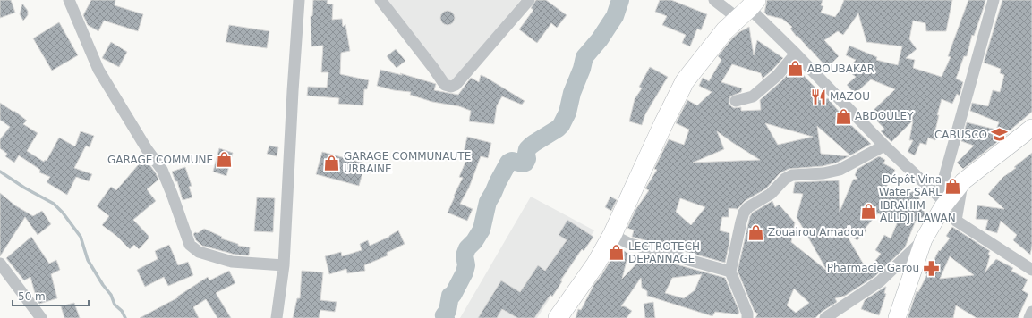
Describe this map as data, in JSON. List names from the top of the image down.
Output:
{
  "places": {
    "shop": [
      "ABOUBAKAR",
      "ABDOULEY",
      "GARAGE COMMUNE",
      "GARAGE COMMUNAUTE URBAINE",
      "Dépôt Vina Water SARL",
      "IBRAHIM ALLDJI LAWAN",
      "Zouairou Amadou",
      "LECTROTECH DEPANNAGE"
    ],
    "restaurant": ["MAZOU"],
    "school or university": ["CABUSCO"],
    "pharmacy": ["Pharmacie Garou"]
  },
  "scale_bar": "50 m"
}
